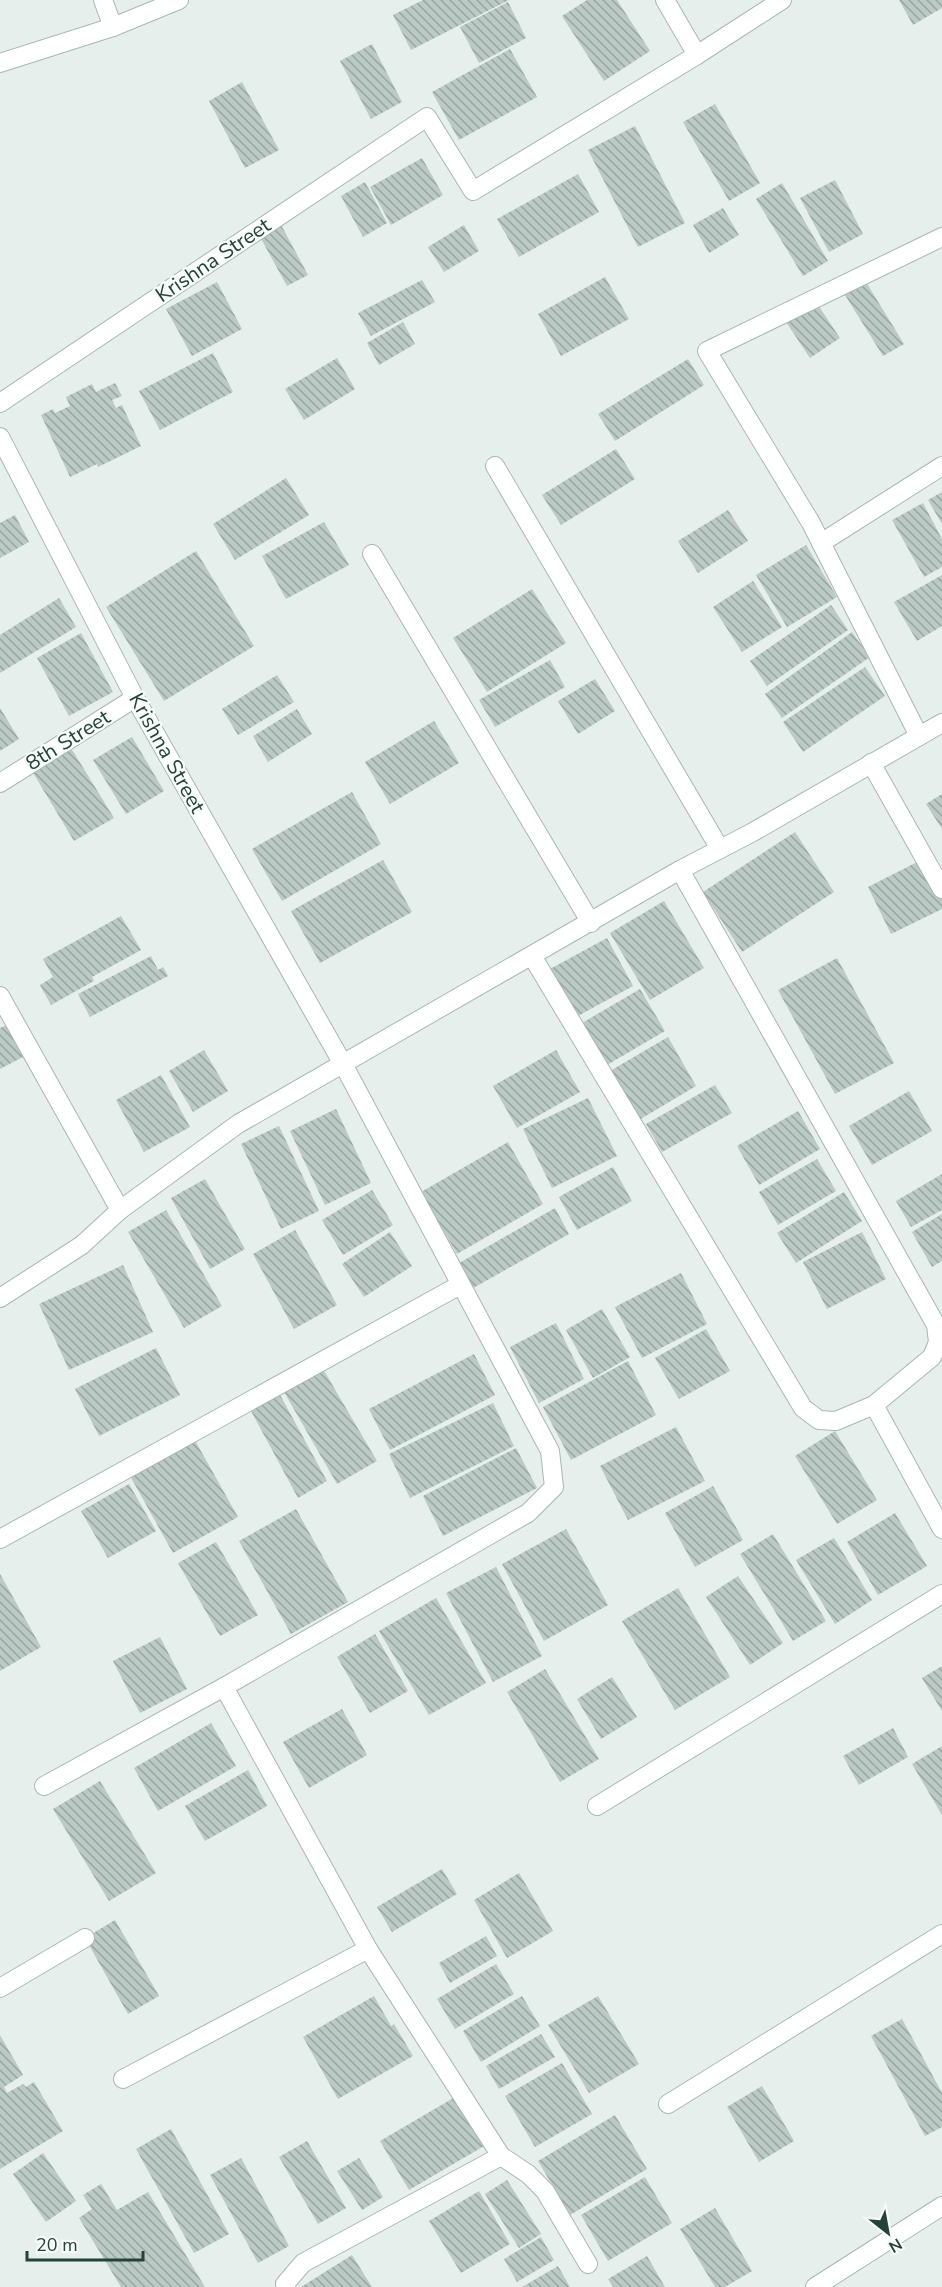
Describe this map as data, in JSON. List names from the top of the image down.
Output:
{
  "streets": {
    "street": ["Krishna Street", "8th Street"]
  },
  "crossings": [
    ["Krishna Street", "8th Street"]
  ],
  "scale_bar": "20 m",
  "north": "bottom right"
}
